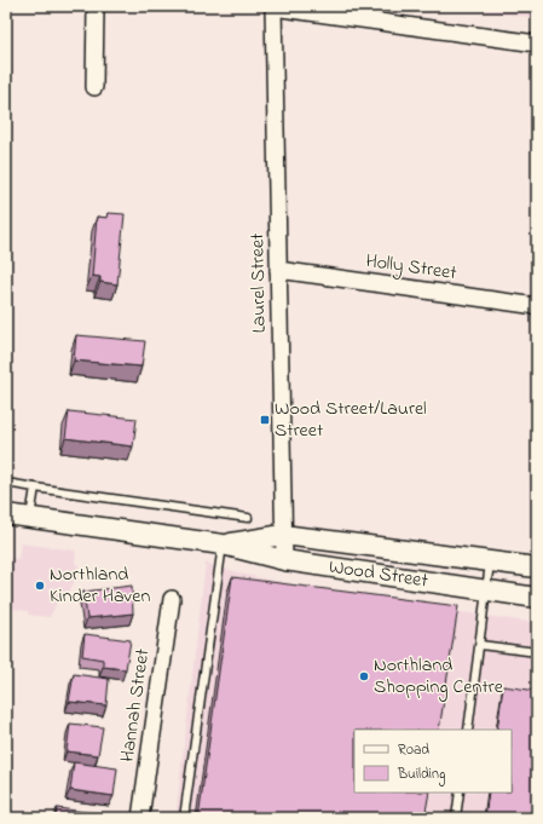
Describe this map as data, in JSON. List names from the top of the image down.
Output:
{
  "streets": {
    "street": [
      "Holly Street",
      "Laurel Street",
      "Wood Street",
      "Hannah Street"
    ]
  },
  "crossings": [
    ["Holly Street", "Laurel Street"],
    ["Laurel Street", "Wood Street"]
  ],
  "places": {
    "transit": ["Wood Street/Laurel Street"],
    "other": ["Northland Kinder Haven", "Northland Shopping Centre"]
  },
  "legend": ["Road", "Building"]
}
